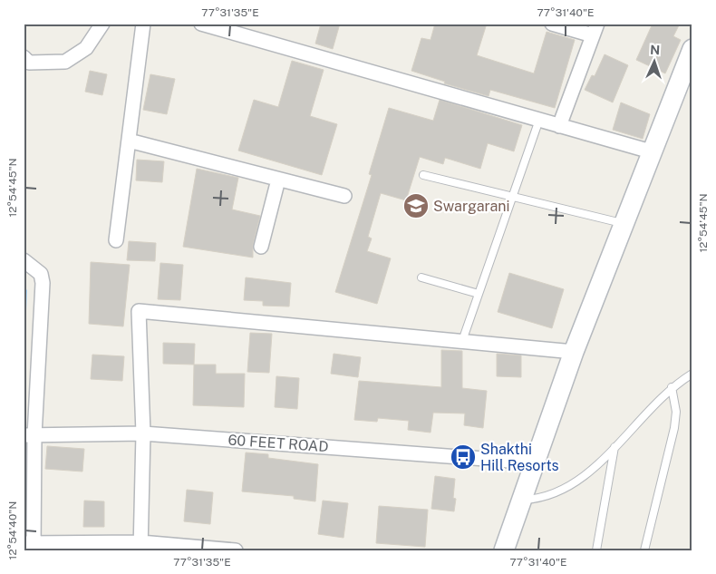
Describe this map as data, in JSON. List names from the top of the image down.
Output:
{
  "streets": {
    "street": ["60 FEET ROAD"]
  },
  "places": {
    "school or university": ["Swargarani"],
    "bus stop": ["Shakthi Hill Resorts"]
  },
  "north": "top",
  "coordinates": [
    "77°31'35\"E",
    "77°31'40\"E",
    "12°54'45\"N",
    "12°54'40\"N"
  ]
}
